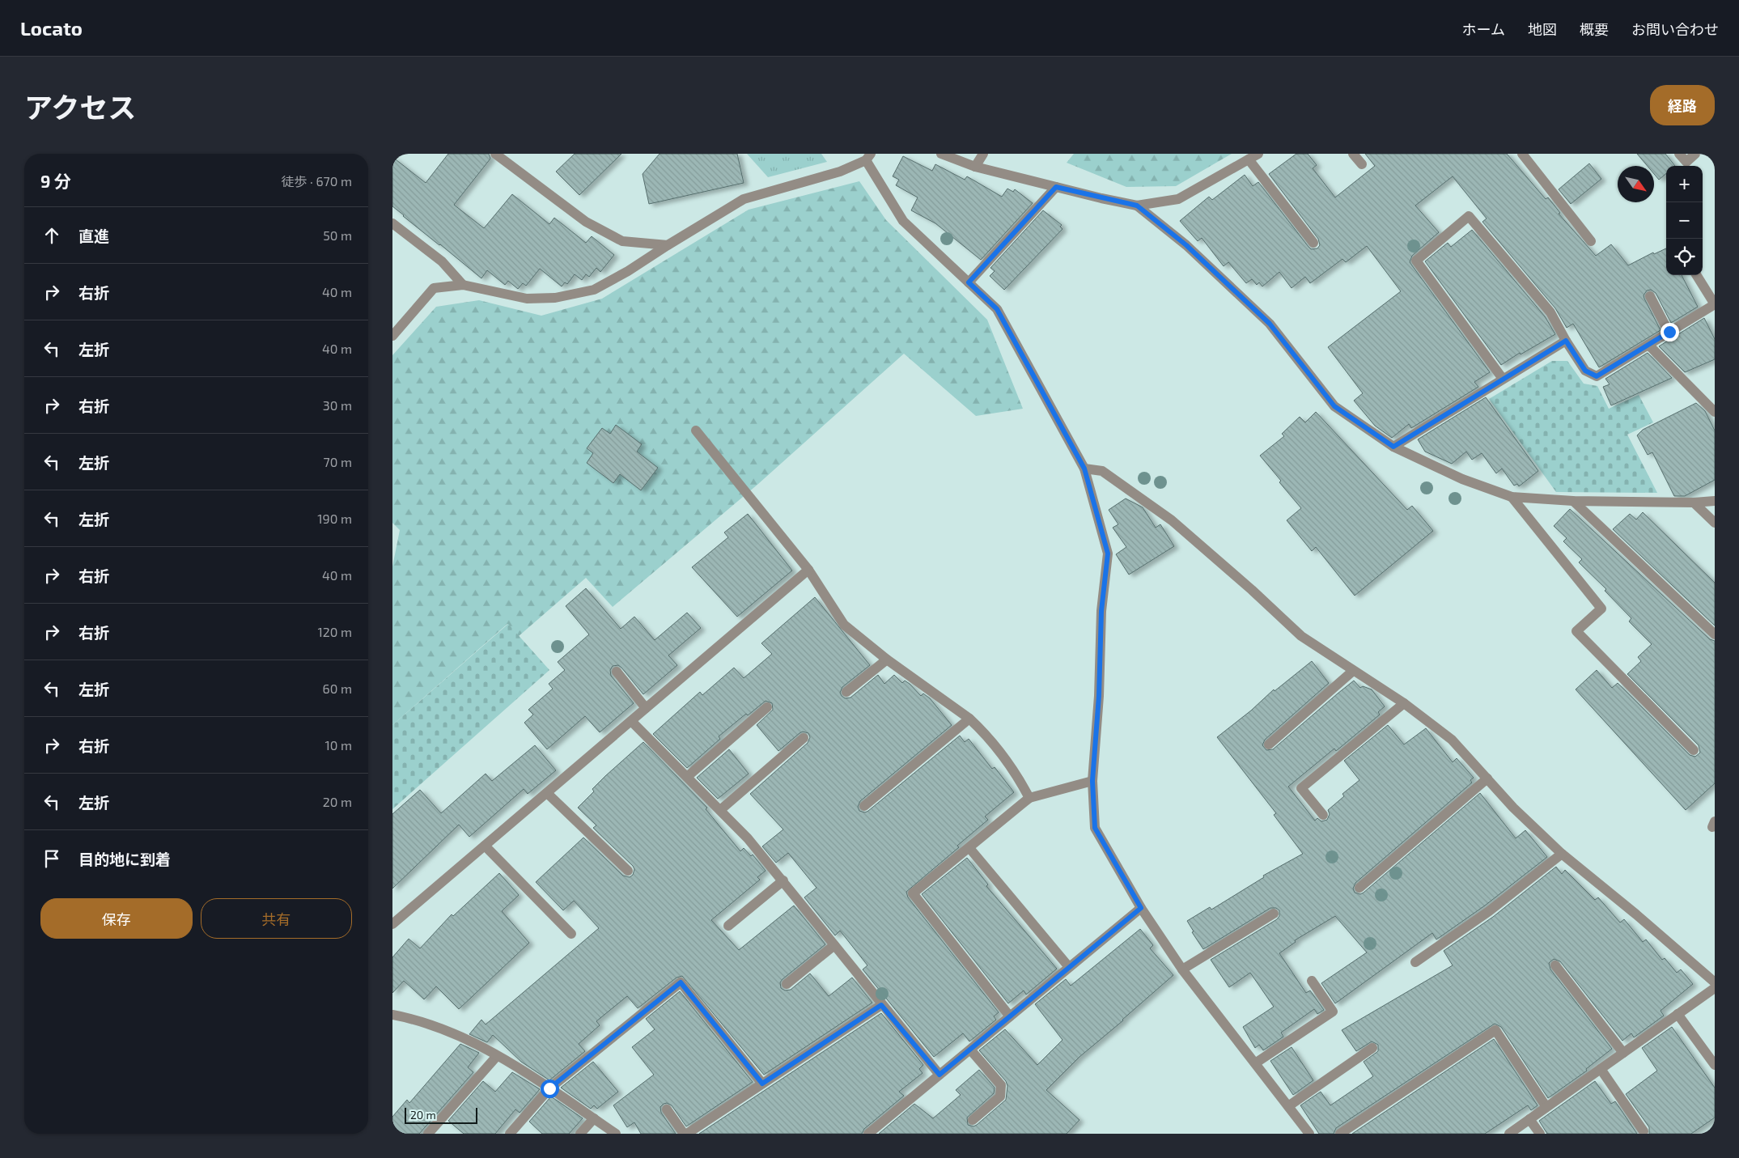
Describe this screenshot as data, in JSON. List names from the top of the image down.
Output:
{
  "scale_bar": "20 m",
  "north": "bottom right",
  "page": {
    "header": "Locato",
    "nav": [
      "ホーム",
      "地図",
      "概要",
      "お問い合わせ"
    ],
    "title": "アクセス",
    "buttons": [
      "経路",
      ["保存", "共有"]
    ],
    "heading": ["9 分", "徒歩 · 670 m"],
    "map_buttons": ["+", "−"],
    "list": [
      ["直進", "50 m"],
      ["右折", "40 m"],
      ["左折", "40 m"],
      ["右折", "30 m"],
      ["左折", "70 m"],
      ["左折", "190 m"],
      ["右折", "40 m"],
      ["右折", "120 m"],
      ["左折", "60 m"],
      ["右折", "10 m"],
      ["左折", "20 m"],
      "目的地に到着"
    ],
    "scale": "20 m"
  }
}
